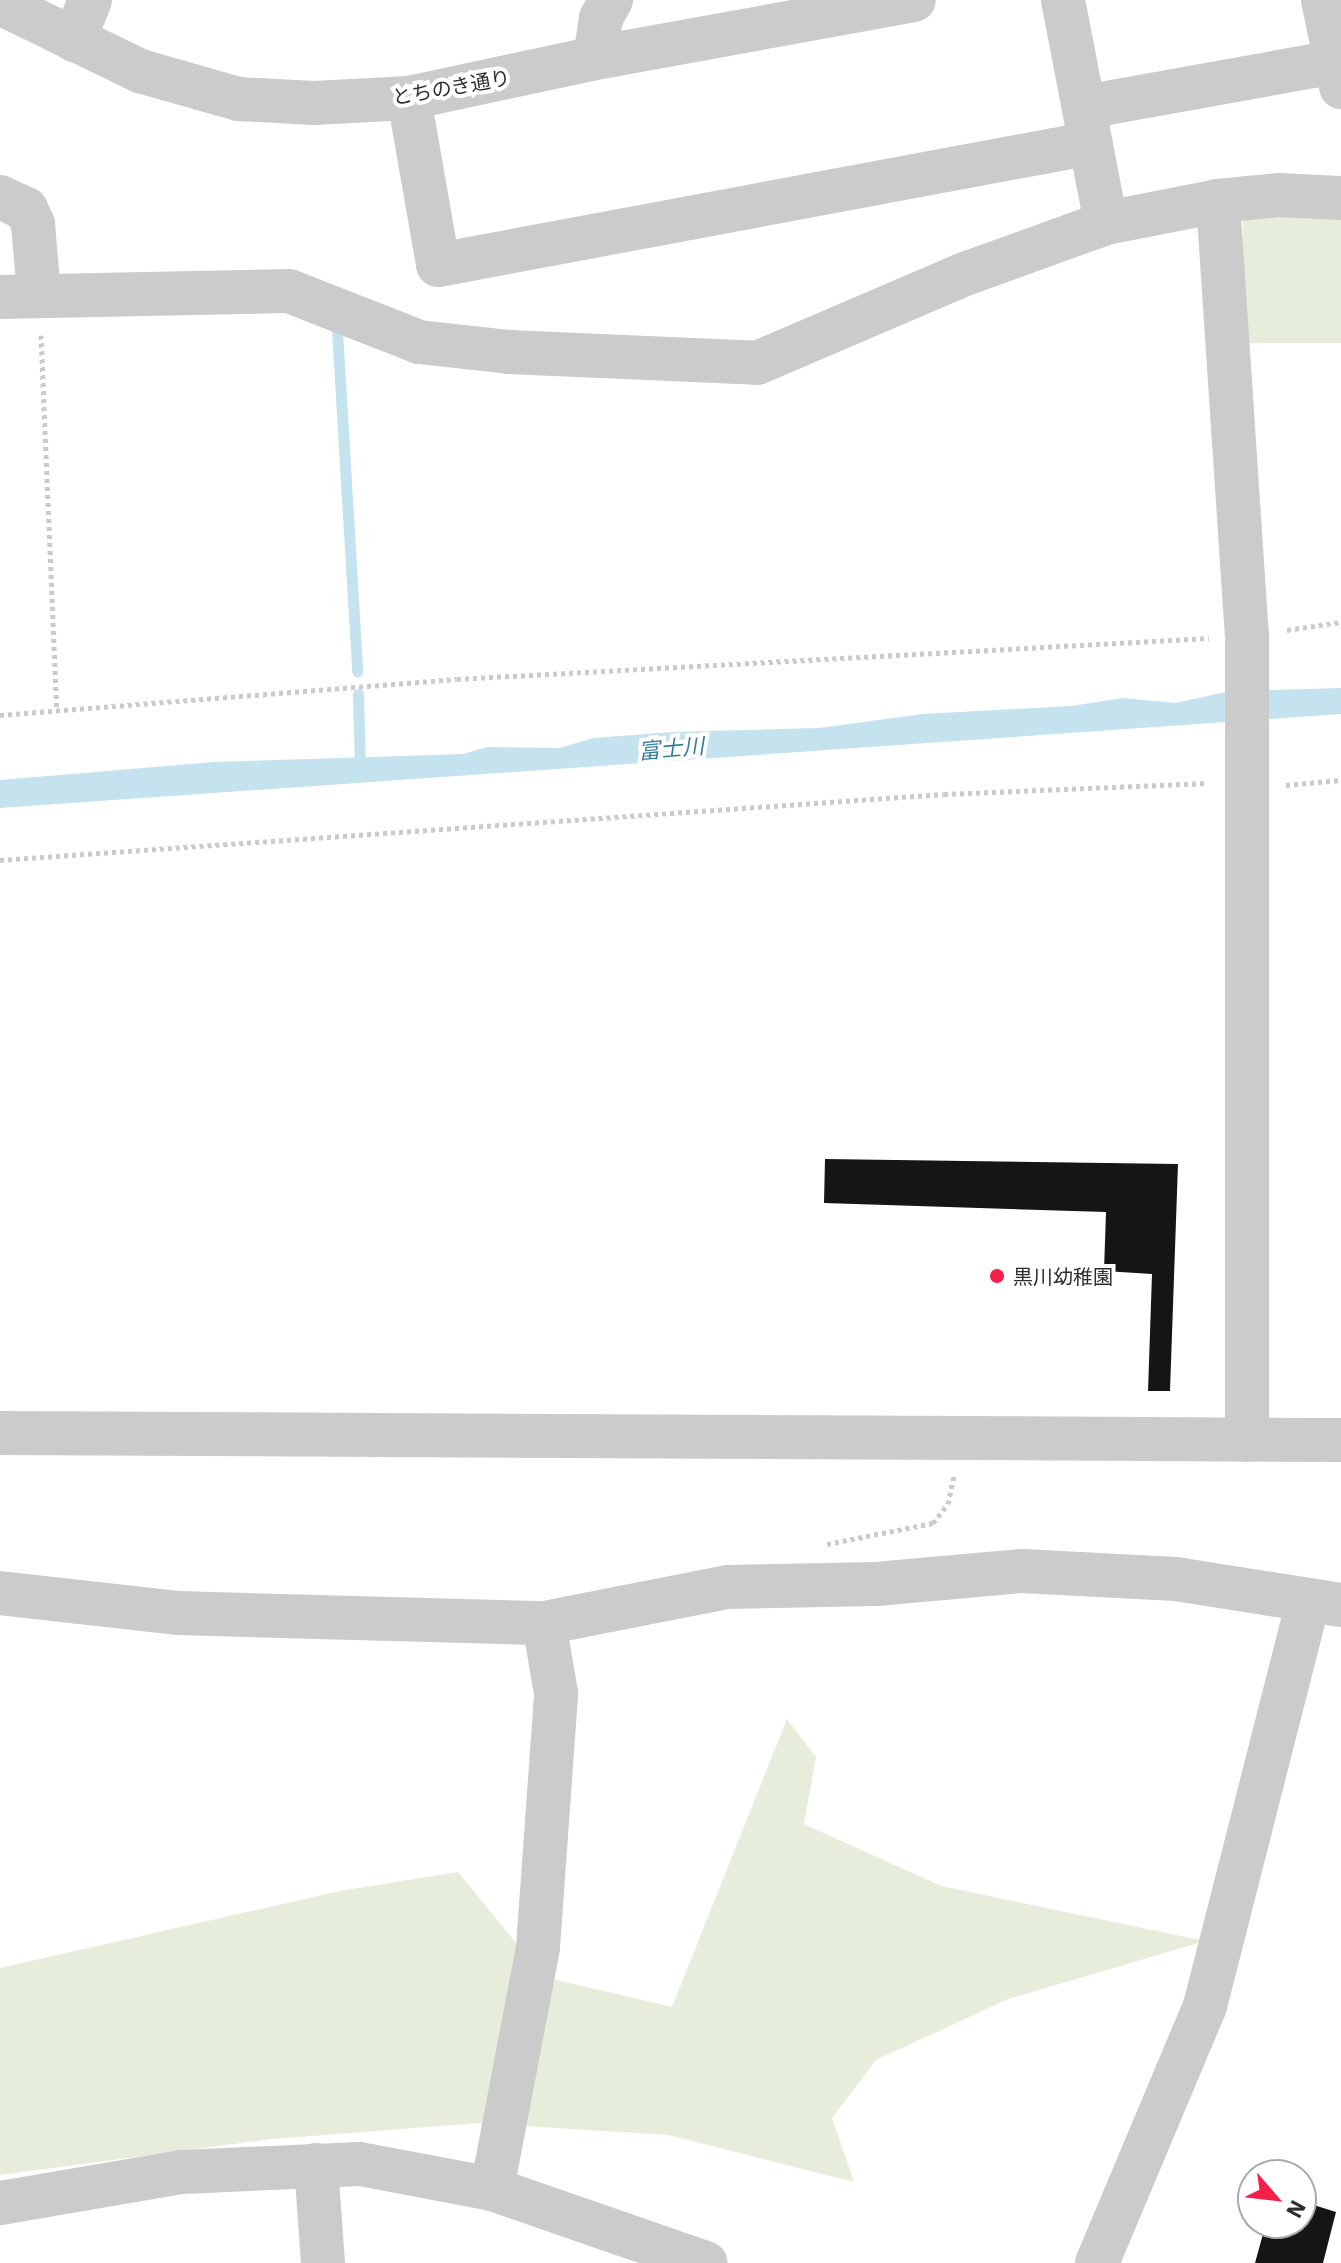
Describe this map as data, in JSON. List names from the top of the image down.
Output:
{
  "streets": {
    "street": ["とちのき通り"]
  },
  "water": ["富士川"],
  "places": ["黒川幼稚園"],
  "north": "bottom right"
}
